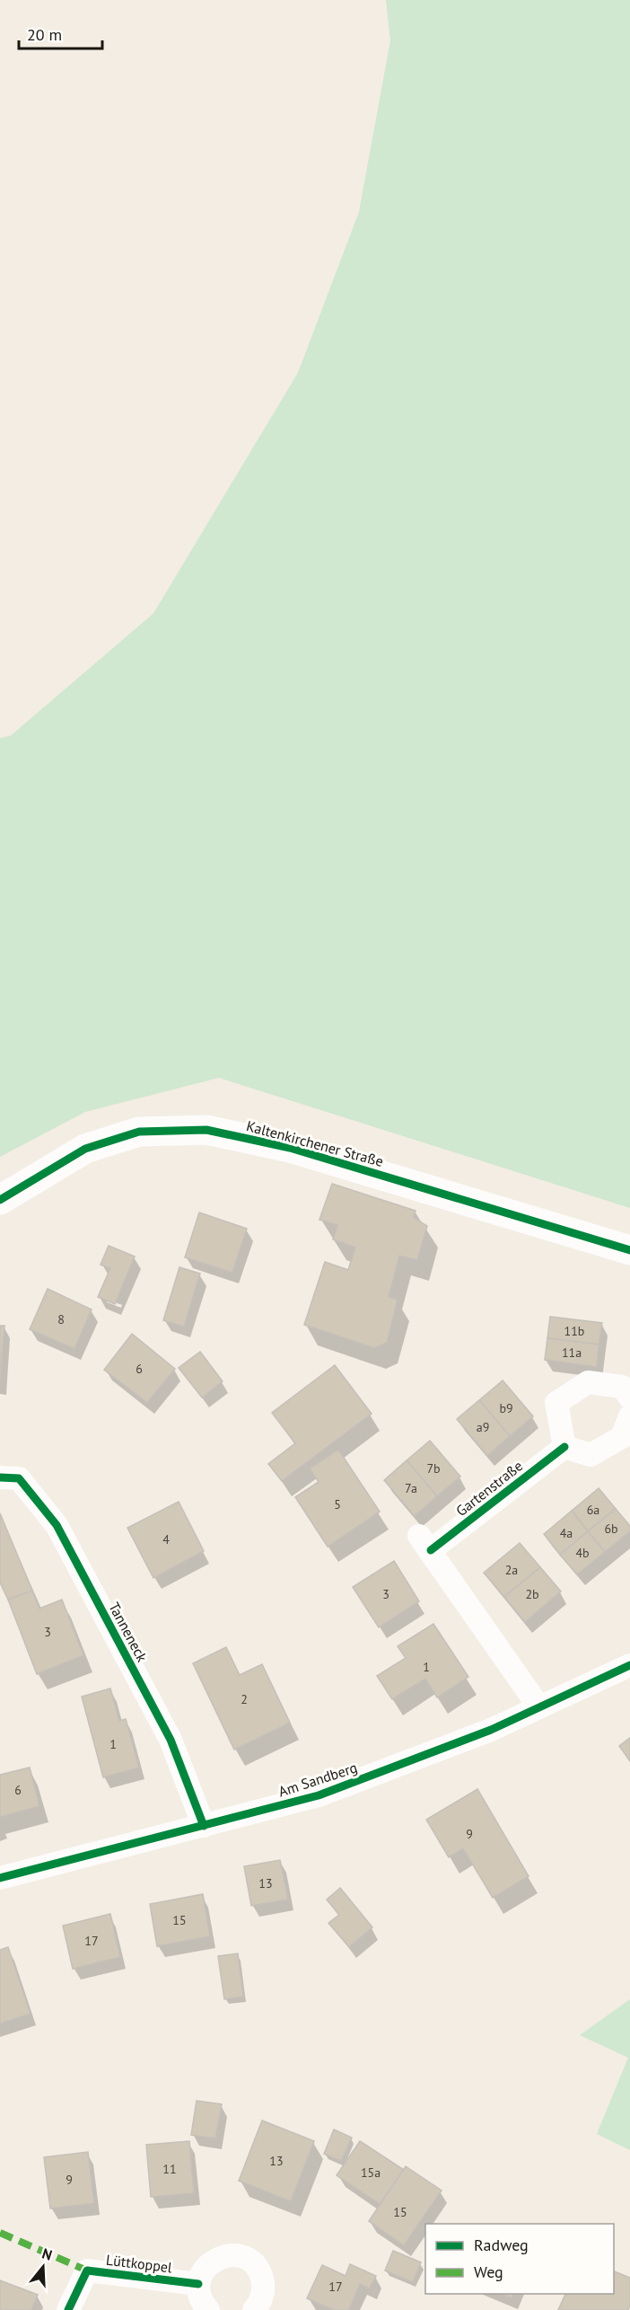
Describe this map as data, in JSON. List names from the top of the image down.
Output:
{
  "streets": {
    "main road": ["Kaltenkirchener Straße"],
    "street": [
      "Gartenstraße",
      "Tanneneck",
      "Am Sandberg",
      "Lüttkoppel"
    ]
  },
  "crossings": [
    ["Gartenstraße", "Am Sandberg"],
    ["Tanneneck", "Am Sandberg"]
  ],
  "house_numbers": [
    "8",
    "11b",
    "11a",
    "6",
    "b9",
    "a9",
    "7b",
    "7a",
    "5",
    "6a",
    "6b",
    "4a",
    "4",
    "4b",
    "2a",
    "3",
    "2b",
    "3",
    "1",
    "2",
    "1",
    "6",
    "9",
    "13",
    "15",
    "17",
    "13",
    "11",
    "15a",
    "9",
    "15",
    "17"
  ],
  "legend": ["Radweg", "Weg"],
  "scale_bar": "20 m",
  "north": "top"
}
